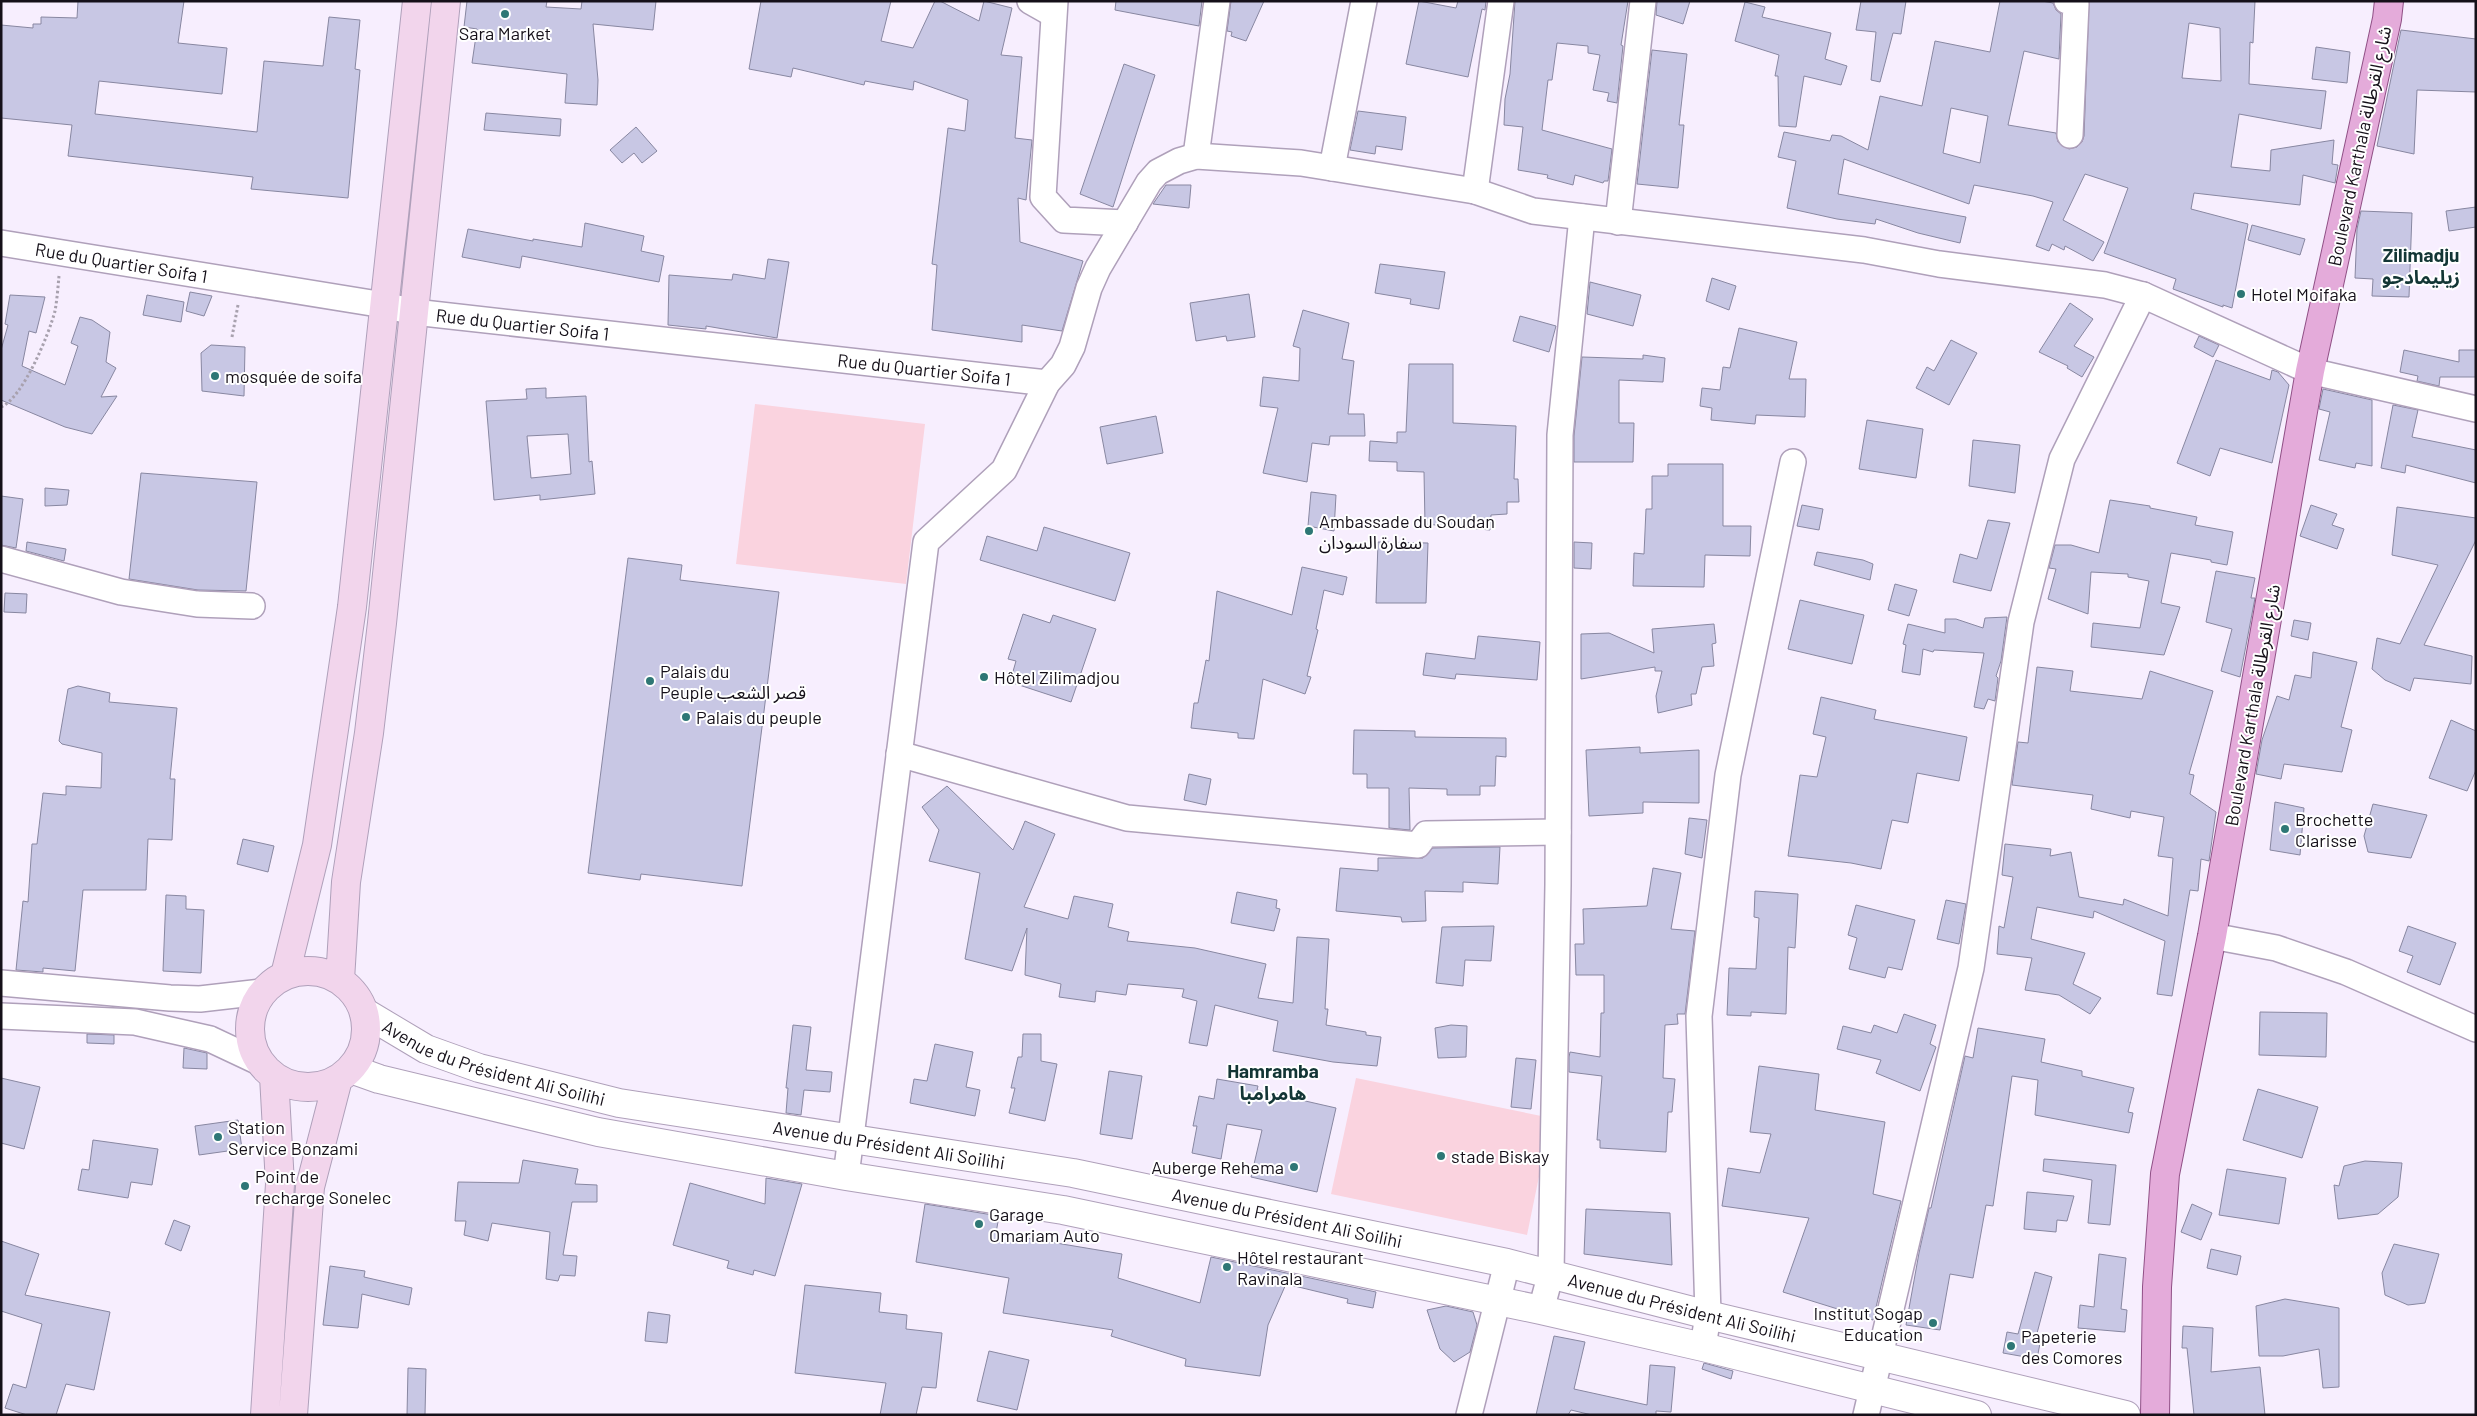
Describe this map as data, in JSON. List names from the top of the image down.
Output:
{
  "streets": {
    "main road": ["Boulevard Karthala شارع القرطالة"],
    "street": ["Rue du Quartier Soifa 1", "Avenue du Président Ali Soilihi"]
  },
  "districts": ["Zilimadju زيليمادجو", "Hamramba هامرامبا"],
  "places": [
    "Sara Market",
    "Hotel Moifaka",
    "mosquée de soifa",
    "Ambassade du Soudan سفارة السودان",
    "Hôtel Zilimadjou",
    "Palais du Peuple قصر الشعب",
    "Palais du peuple",
    "Brochette Clarisse",
    "Station Service Bonzami",
    "stade Biskay",
    "Auberge Rehema",
    "Point de recharge Sonelec",
    "Garage Omariam Auto",
    "Hôtel restaurant Ravinala",
    "Institut Sogap Education",
    "Papeterie des Comores"
  ]
}
